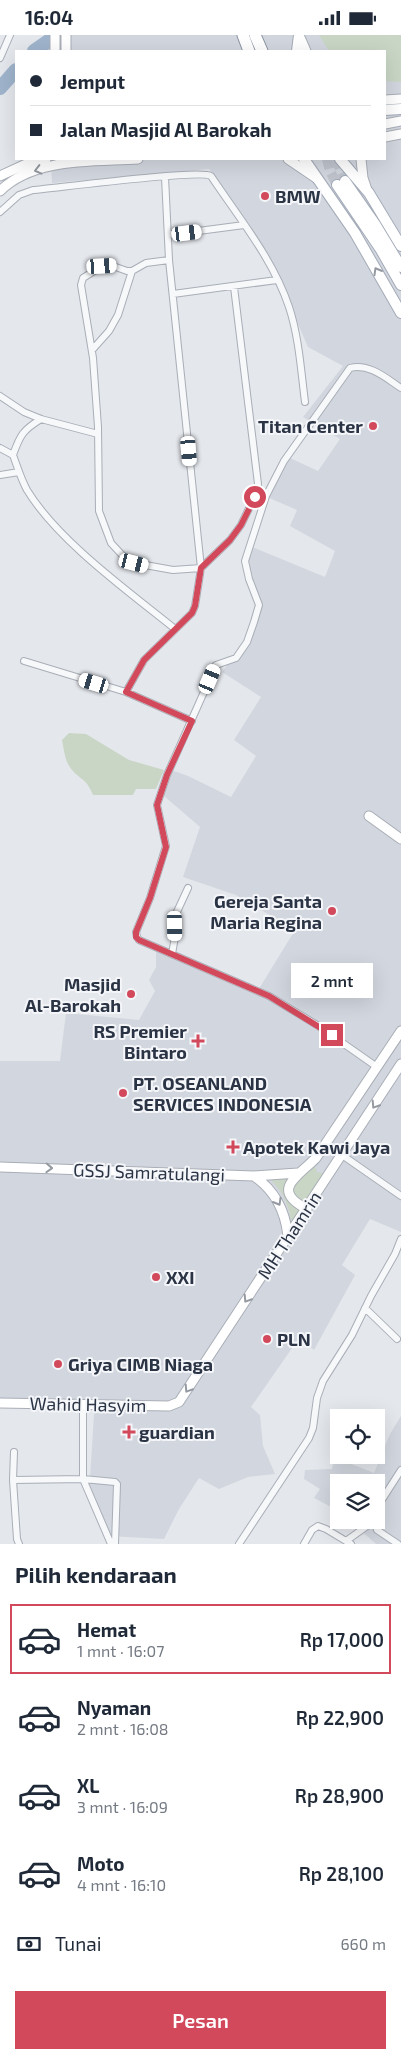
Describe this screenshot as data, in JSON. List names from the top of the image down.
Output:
{
  "streets": {
    "main road": ["GSSJ Samratulangi", "MH Thamrin", "Wahid Hasyim"]
  },
  "crossings": [
    ["GSSJ Samratulangi", "MH Thamrin"],
    ["MH Thamrin", "Wahid Hasyim"]
  ],
  "one_way": ["GSSJ Samratulangi"],
  "places": {
    "other": [
      "BMW",
      "Titan Center",
      "Gereja Santa Maria Regina",
      "Masjid Al-Barokah",
      "PT. OSEANLAND SERVICES INDONESIA",
      "XXI",
      "PLN",
      "Griya CIMB Niaga"
    ],
    "health": ["RS Premier Bintaro", "Apotek Kawi Jaya", "guardian"]
  },
  "page": {
    "status": "16:04",
    "banner": ["Jemput", "Jalan Masjid Al Barokah"],
    "bubble": "2 mnt",
    "heading": "Pilih kendaraan",
    "list": [
      {
        "name": "Hemat",
        "note": "1 mnt · 16:07",
        "value": "Rp 17,000"
      },
      {
        "name": "Nyaman",
        "note": "2 mnt · 16:08",
        "value": "Rp 22,900"
      },
      {
        "name": "XL",
        "note": "3 mnt · 16:09",
        "value": "Rp 28,900"
      },
      {
        "name": "Moto",
        "note": "4 mnt · 16:10",
        "value": "Rp 28,100"
      }
    ],
    "pay": ["Tunai", "660 m"],
    "buttons": "Pesan"
  }
}
